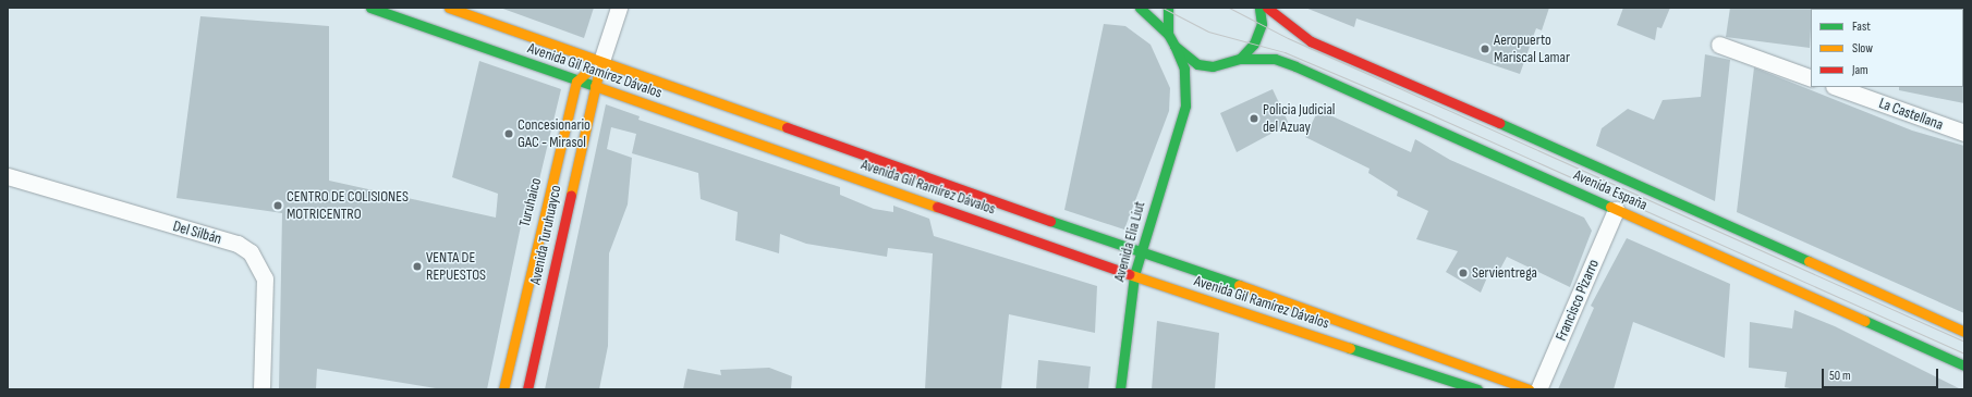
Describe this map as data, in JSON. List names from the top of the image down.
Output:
{
  "streets": {
    "main road": [
      "Avenida Gil Ramírez Dávalos",
      "Avenida España",
      "Turuhaico",
      "Avenida Turuhuayco",
      "Avenida Elia Liut"
    ],
    "street": ["La Castellana", "Del Silbán", "Francisco Pizarro"]
  },
  "crossings": [
    ["Avenida Gil Ramírez Dávalos", "Turuhaico"],
    ["Avenida Gil Ramírez Dávalos", "Avenida Turuhuayco"],
    ["Avenida Gil Ramírez Dávalos", "Avenida Elia Liut"],
    ["Avenida España", "Avenida Elia Liut"],
    ["Avenida España", "Francisco Pizarro"]
  ],
  "places": [
    "Aeropuerto Mariscal Lamar",
    "Policia Judicial del Azuay",
    "Concesionario GAC - Mirasol",
    "CENTRO DE COLISIONES MOTRICENTRO",
    "VENTA DE REPUESTOS",
    "Servientrega"
  ],
  "legend": ["Fast", "Slow", "Jam"],
  "scale_bar": "50 m"
}
